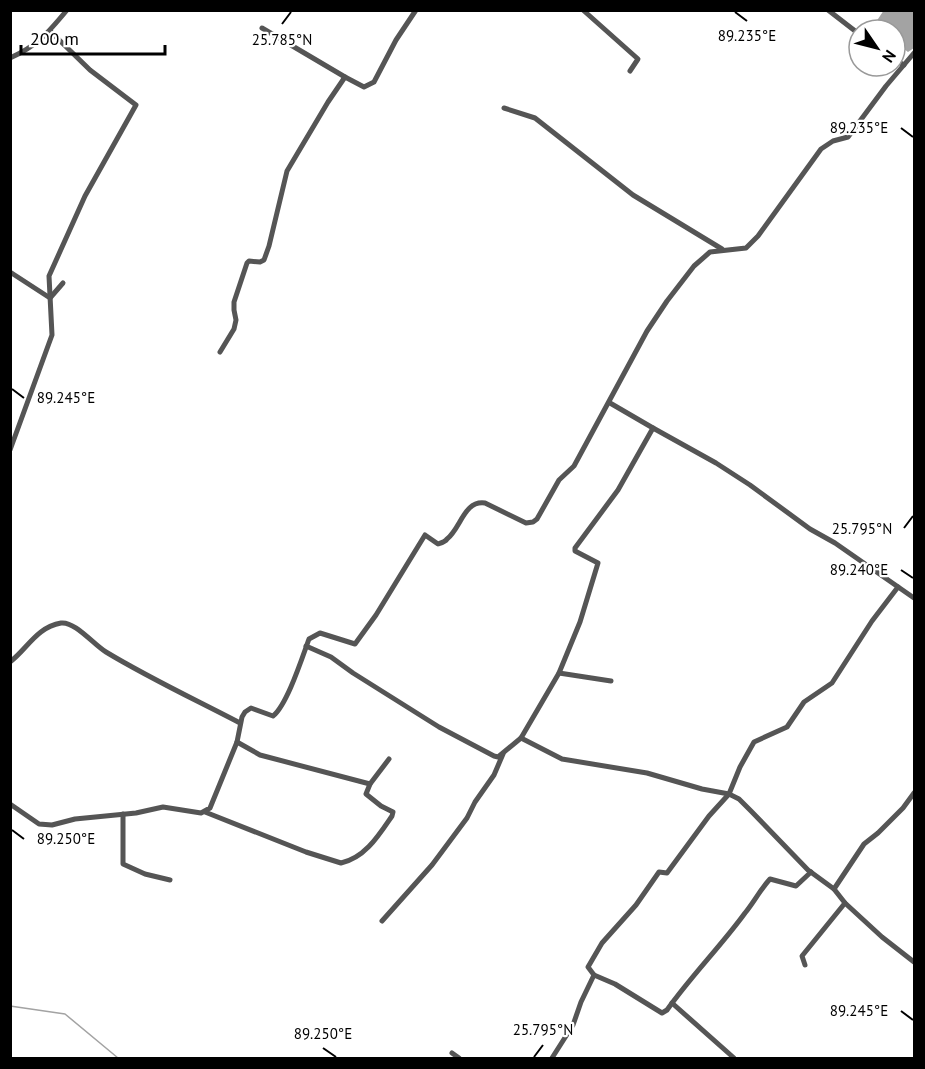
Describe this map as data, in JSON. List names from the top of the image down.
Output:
{
  "scale_bar": "200 m",
  "north": "bottom right",
  "coordinates": [
    "89.235°E",
    "25.785°N",
    "89.245°E",
    "25.795°N",
    "89.240°E",
    "89.250°E"
  ]
}
